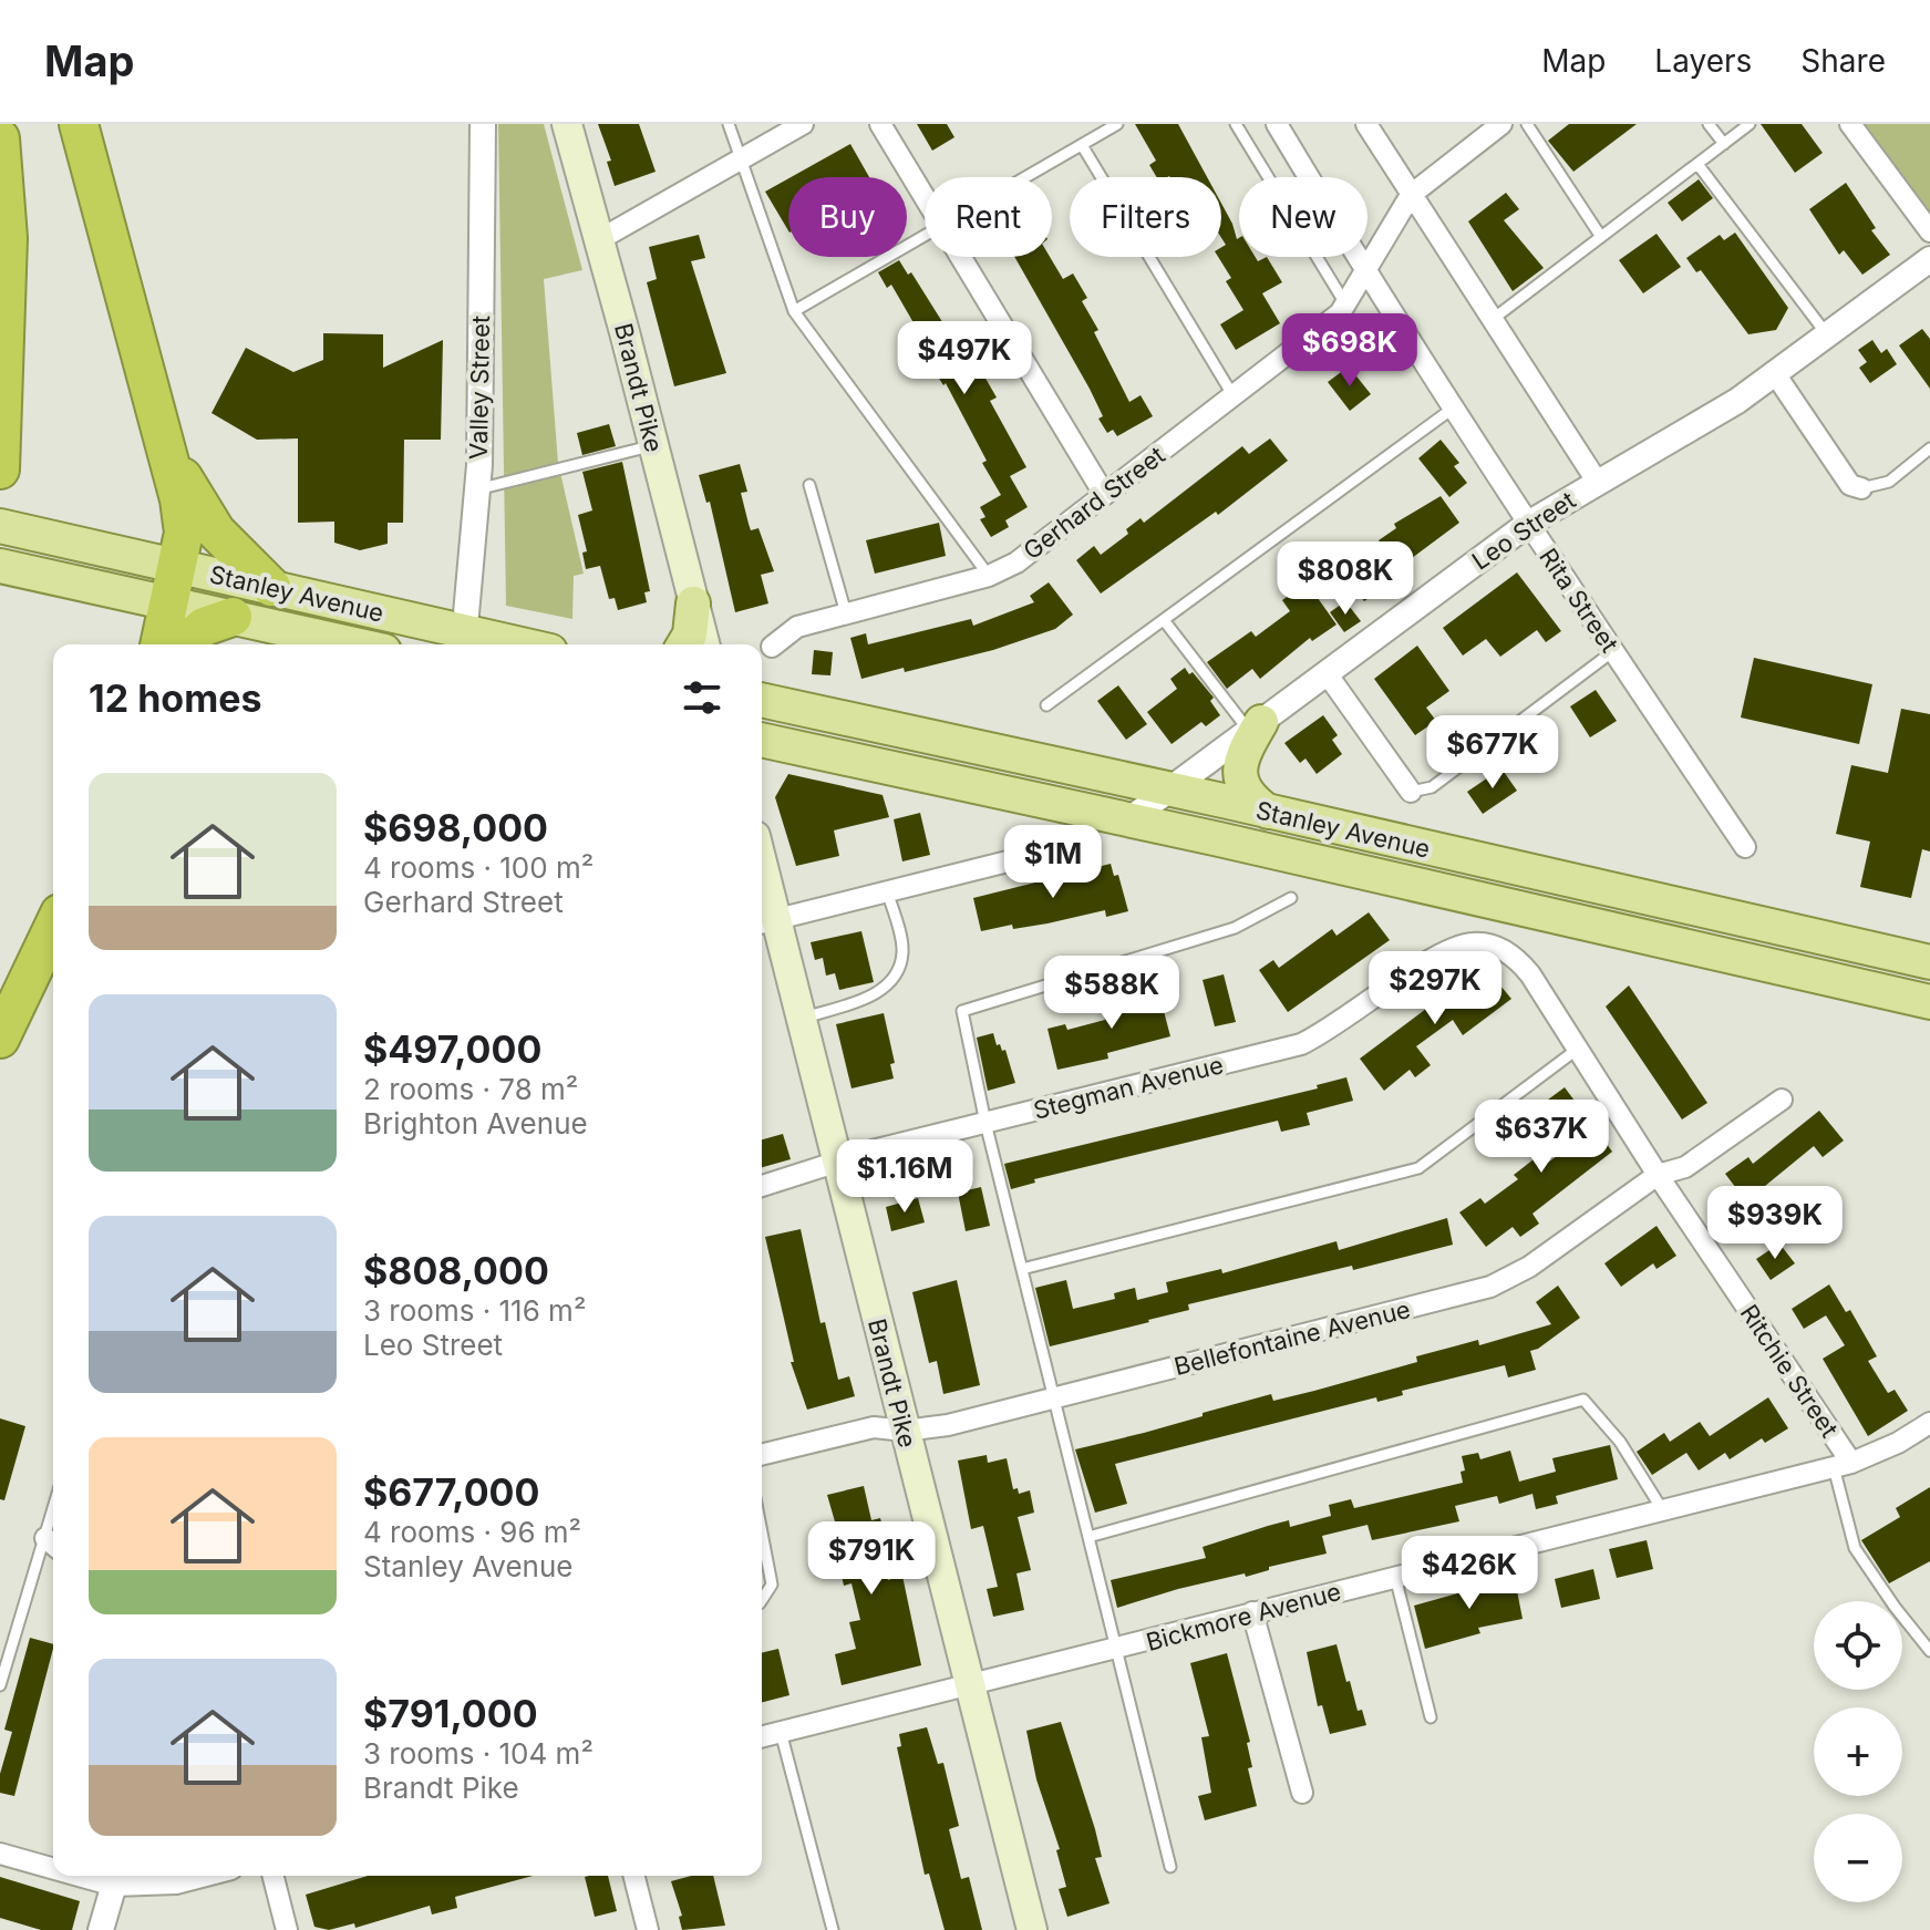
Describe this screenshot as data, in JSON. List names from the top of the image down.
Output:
{
  "streets": {
    "main road": ["Brandt Pike", "Stanley Avenue"],
    "street": [
      "Valley Street",
      "Gerhard Street",
      "Leo Street",
      "Rita Street",
      "Stegman Avenue",
      "Bellefontaine Avenue",
      "Ritchie Street",
      "Bickmore Avenue"
    ]
  },
  "crossings": [
    ["Valley Street", "Stanley Avenue"],
    ["Brandt Pike", "Stegman Avenue"],
    ["Brandt Pike", "Bellefontaine Avenue"],
    ["Brandt Pike", "Bickmore Avenue"],
    ["Gerhard Street", "Rita Street"],
    ["Leo Street", "Stanley Avenue"],
    ["Leo Street", "Rita Street"],
    ["Stegman Avenue", "Ritchie Street"],
    ["Bellefontaine Avenue", "Ritchie Street"],
    ["Ritchie Street", "Bickmore Avenue"]
  ],
  "page": {
    "header": "Map",
    "nav": ["Map", "Layers", "Share"],
    "chip": [
      "Buy",
      "Rent",
      "Filters",
      "New"
    ],
    "price": [
      "$698K",
      "$497K",
      "$808K",
      "$677K",
      "$1M",
      "$297K",
      "$588K",
      "$637K",
      "$1.16M",
      "$939K",
      "$791K",
      "$426K"
    ],
    "heading": "12 homes",
    "list": [
      {
        "name": "$698,000",
        "note": "4 rooms · 100 m² · Gerhard Street"
      },
      {
        "name": "$497,000",
        "note": "2 rooms · 78 m² · Brighton Avenue"
      },
      {
        "name": "$808,000",
        "note": "3 rooms · 116 m² · Leo Street"
      },
      {
        "name": "$677,000",
        "note": "4 rooms · 96 m² · Stanley Avenue"
      },
      {
        "name": "$791,000",
        "note": "3 rooms · 104 m² · Brandt Pike"
      }
    ],
    "map_buttons": ["+", "−"]
  }
}
